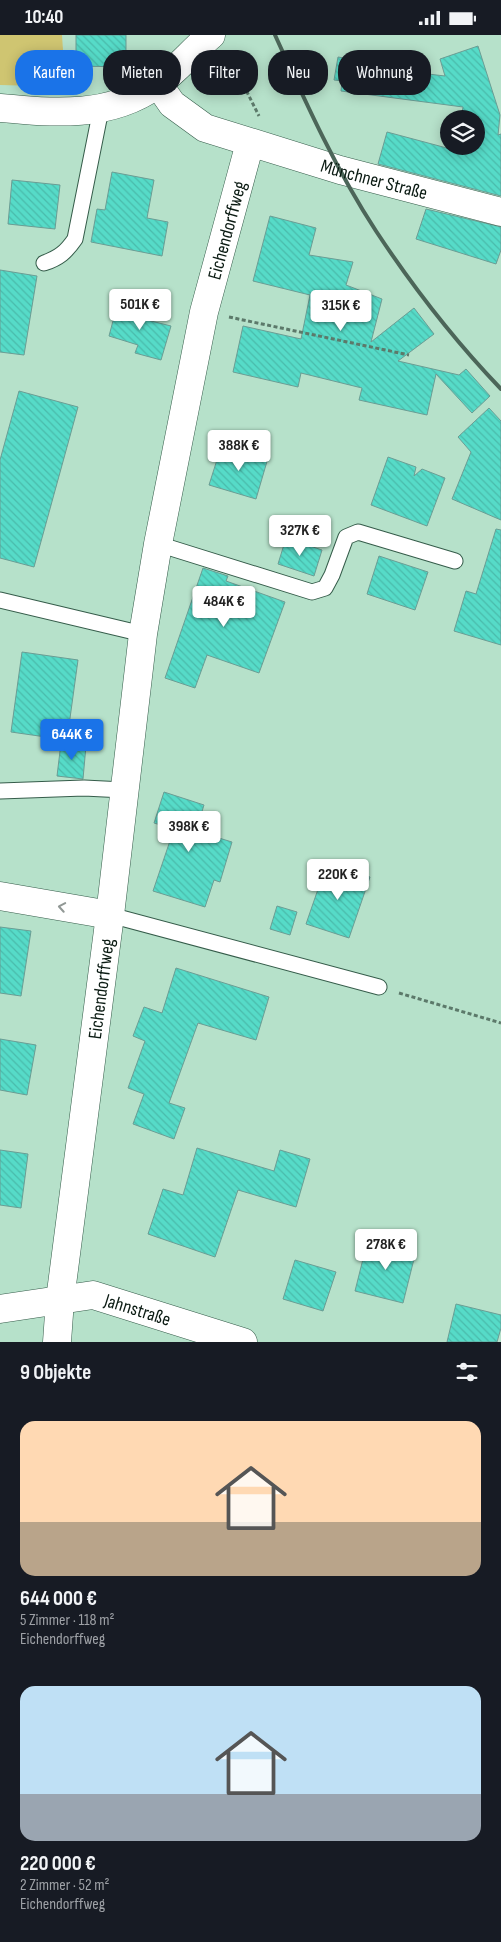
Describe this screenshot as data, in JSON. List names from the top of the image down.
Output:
{
  "streets": {
    "street": ["Münchner Straße", "Eichendorffweg", "Jahnstraße"]
  },
  "crossings": [
    ["Münchner Straße", "Eichendorffweg"],
    ["Eichendorffweg", "Jahnstraße"]
  ],
  "page": {
    "status": "10:40",
    "chip": [
      "Kaufen",
      "Mieten",
      "Filter",
      "Neu",
      "Wohnung"
    ],
    "price": [
      "501K €",
      "315K €",
      "388K €",
      "327K €",
      "484K €",
      "644K €",
      "398K €",
      "220K €",
      "278K €"
    ],
    "heading": "9 Objekte",
    "list": [
      {
        "name": "644 000 €",
        "note": "5 Zimmer · 118 m² · Eichendorffweg"
      },
      {
        "name": "220 000 €",
        "note": "2 Zimmer · 52 m² · Eichendorffweg"
      }
    ]
  }
}
